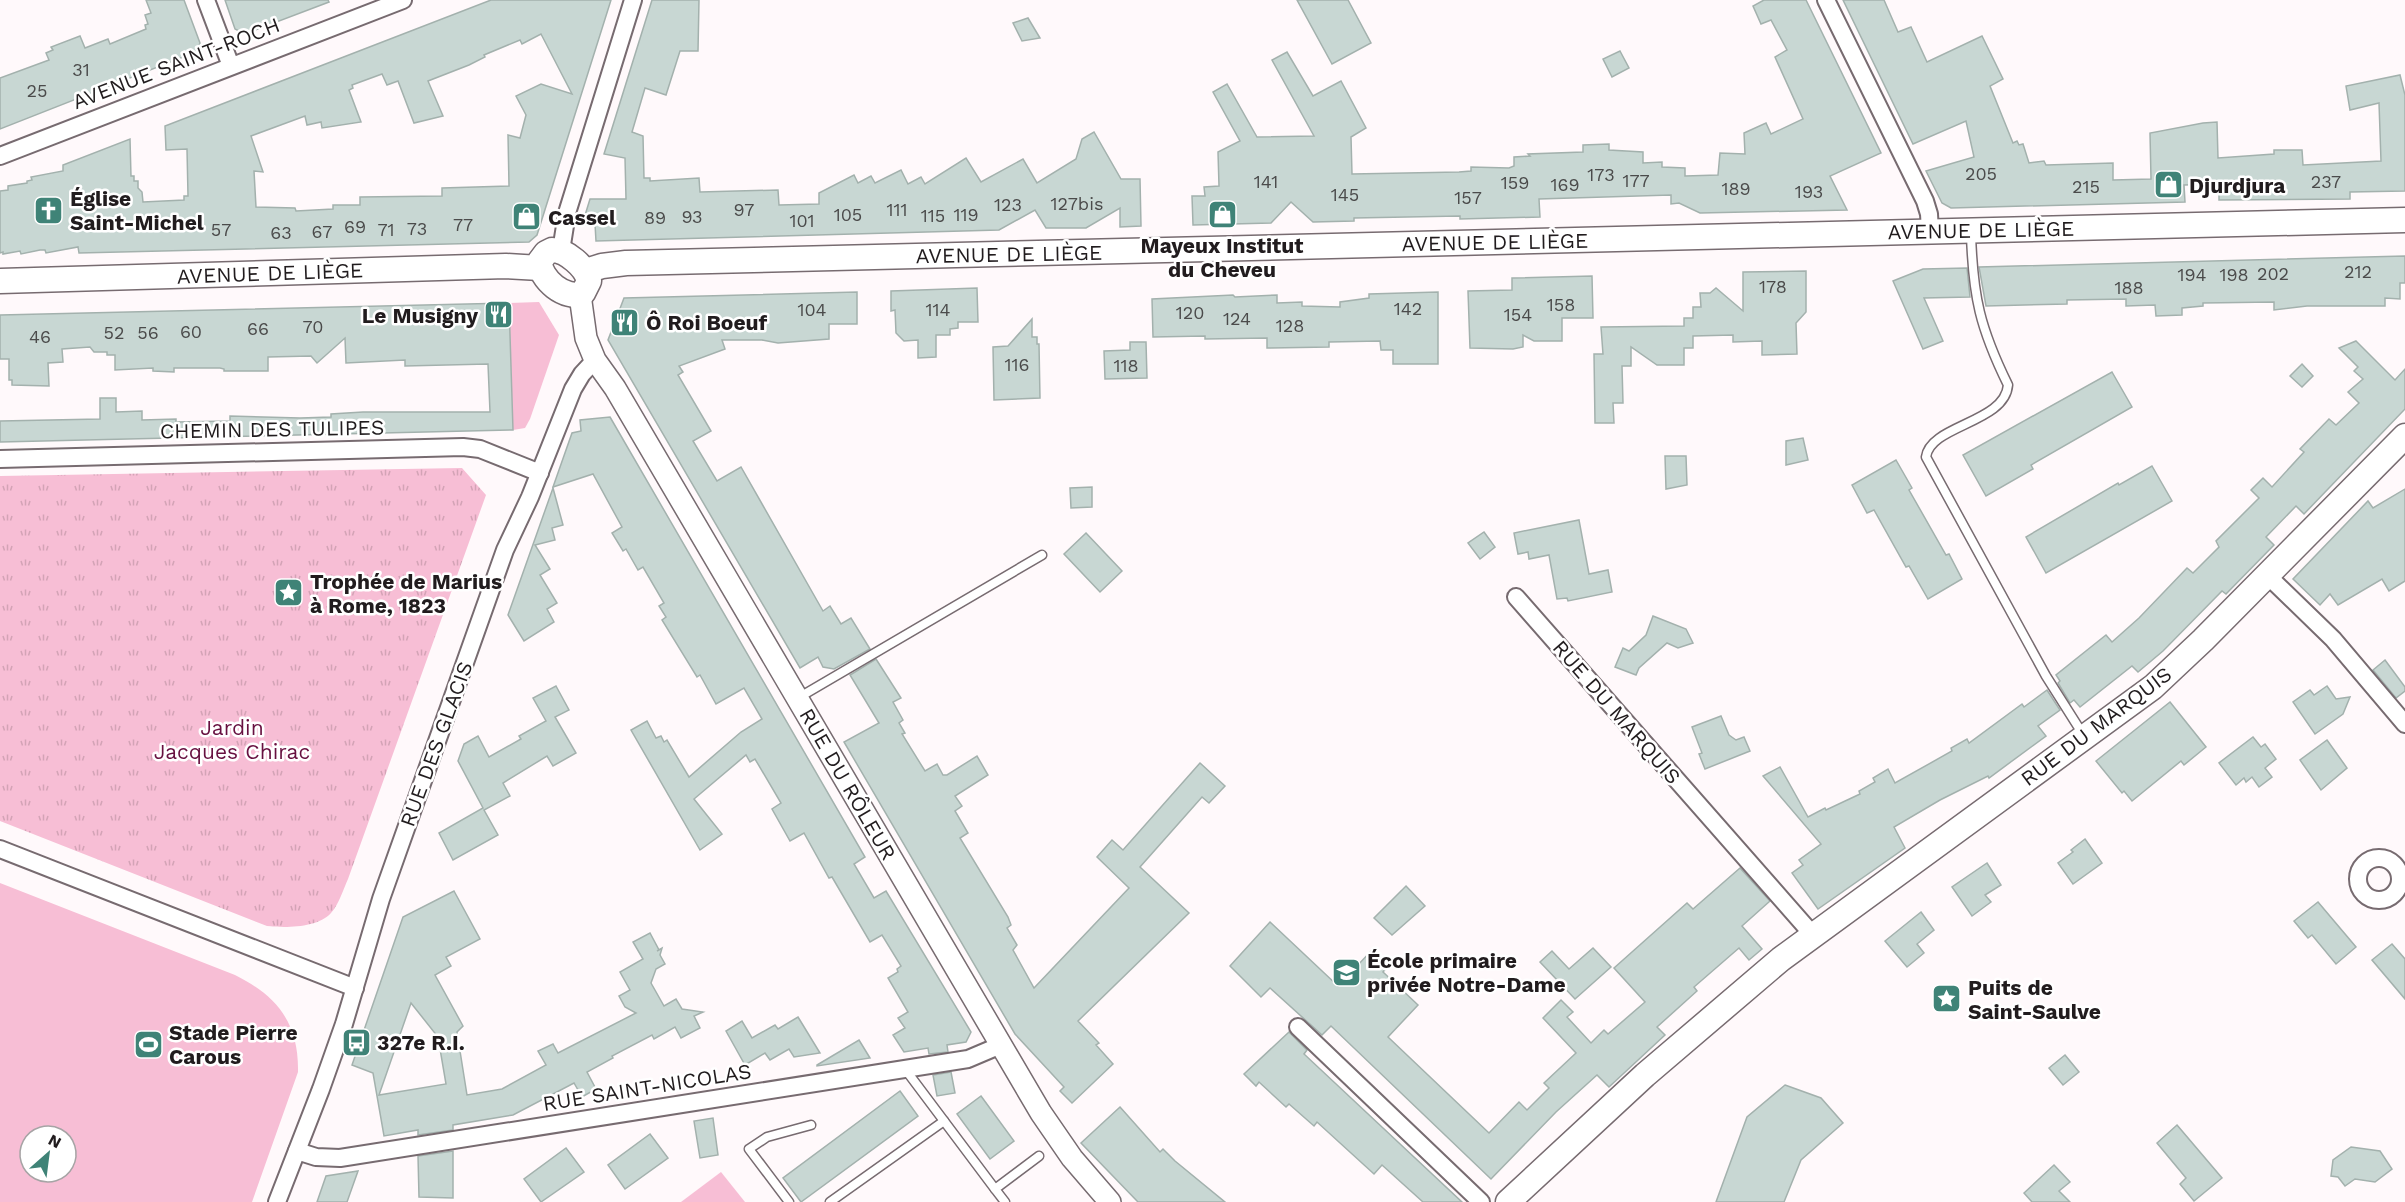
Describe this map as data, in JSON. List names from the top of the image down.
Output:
{
  "streets": {
    "main road": ["AVENUE DE LIÈGE", "RUE DU MARQUIS"],
    "street": [
      "AVENUE SAINT-ROCH",
      "CHEMIN DES TULIPES",
      "RUE DES GLACIS",
      "RUE DU RÔLEUR",
      "RUE SAINT-NICOLAS"
    ]
  },
  "crossings": [
    ["CHEMIN DES TULIPES", "RUE DES GLACIS"],
    ["RUE DES GLACIS", "RUE DU RÔLEUR"],
    ["RUE DES GLACIS", "RUE SAINT-NICOLAS"],
    ["RUE DU RÔLEUR", "RUE SAINT-NICOLAS"]
  ],
  "parks": ["Jardin Jacques Chirac"],
  "places": {
    "shop": ["Djurdjura", "Mayeux Institut du Cheveu", "Cassel"],
    "church": ["Église Saint-Michel"],
    "restaurant": ["Le Musigny", "Ô Roi Boeuf"],
    "place": ["Trophée de Marius à Rome, 1823", "Puits de Saint-Saulve"],
    "school or university": ["École primaire privée Notre-Dame"],
    "bus stop": ["327e R.I."],
    "sports": ["Stade Pierre Carous"]
  },
  "house_numbers": [
    "31",
    "25",
    "205",
    "173",
    "177",
    "141",
    "237",
    "159",
    "169",
    "215",
    "189",
    "193",
    "145",
    "157",
    "127bis",
    "123",
    "97",
    "111",
    "105",
    "119",
    "115",
    "93",
    "89",
    "101",
    "77",
    "69",
    "73",
    "57",
    "71",
    "67",
    "63",
    "212",
    "202",
    "194",
    "198",
    "178",
    "188",
    "158",
    "142",
    "104",
    "114",
    "120",
    "154",
    "124",
    "128",
    "70",
    "66",
    "60",
    "52",
    "56",
    "46",
    "116",
    "118"
  ],
  "north": "top right"
}
